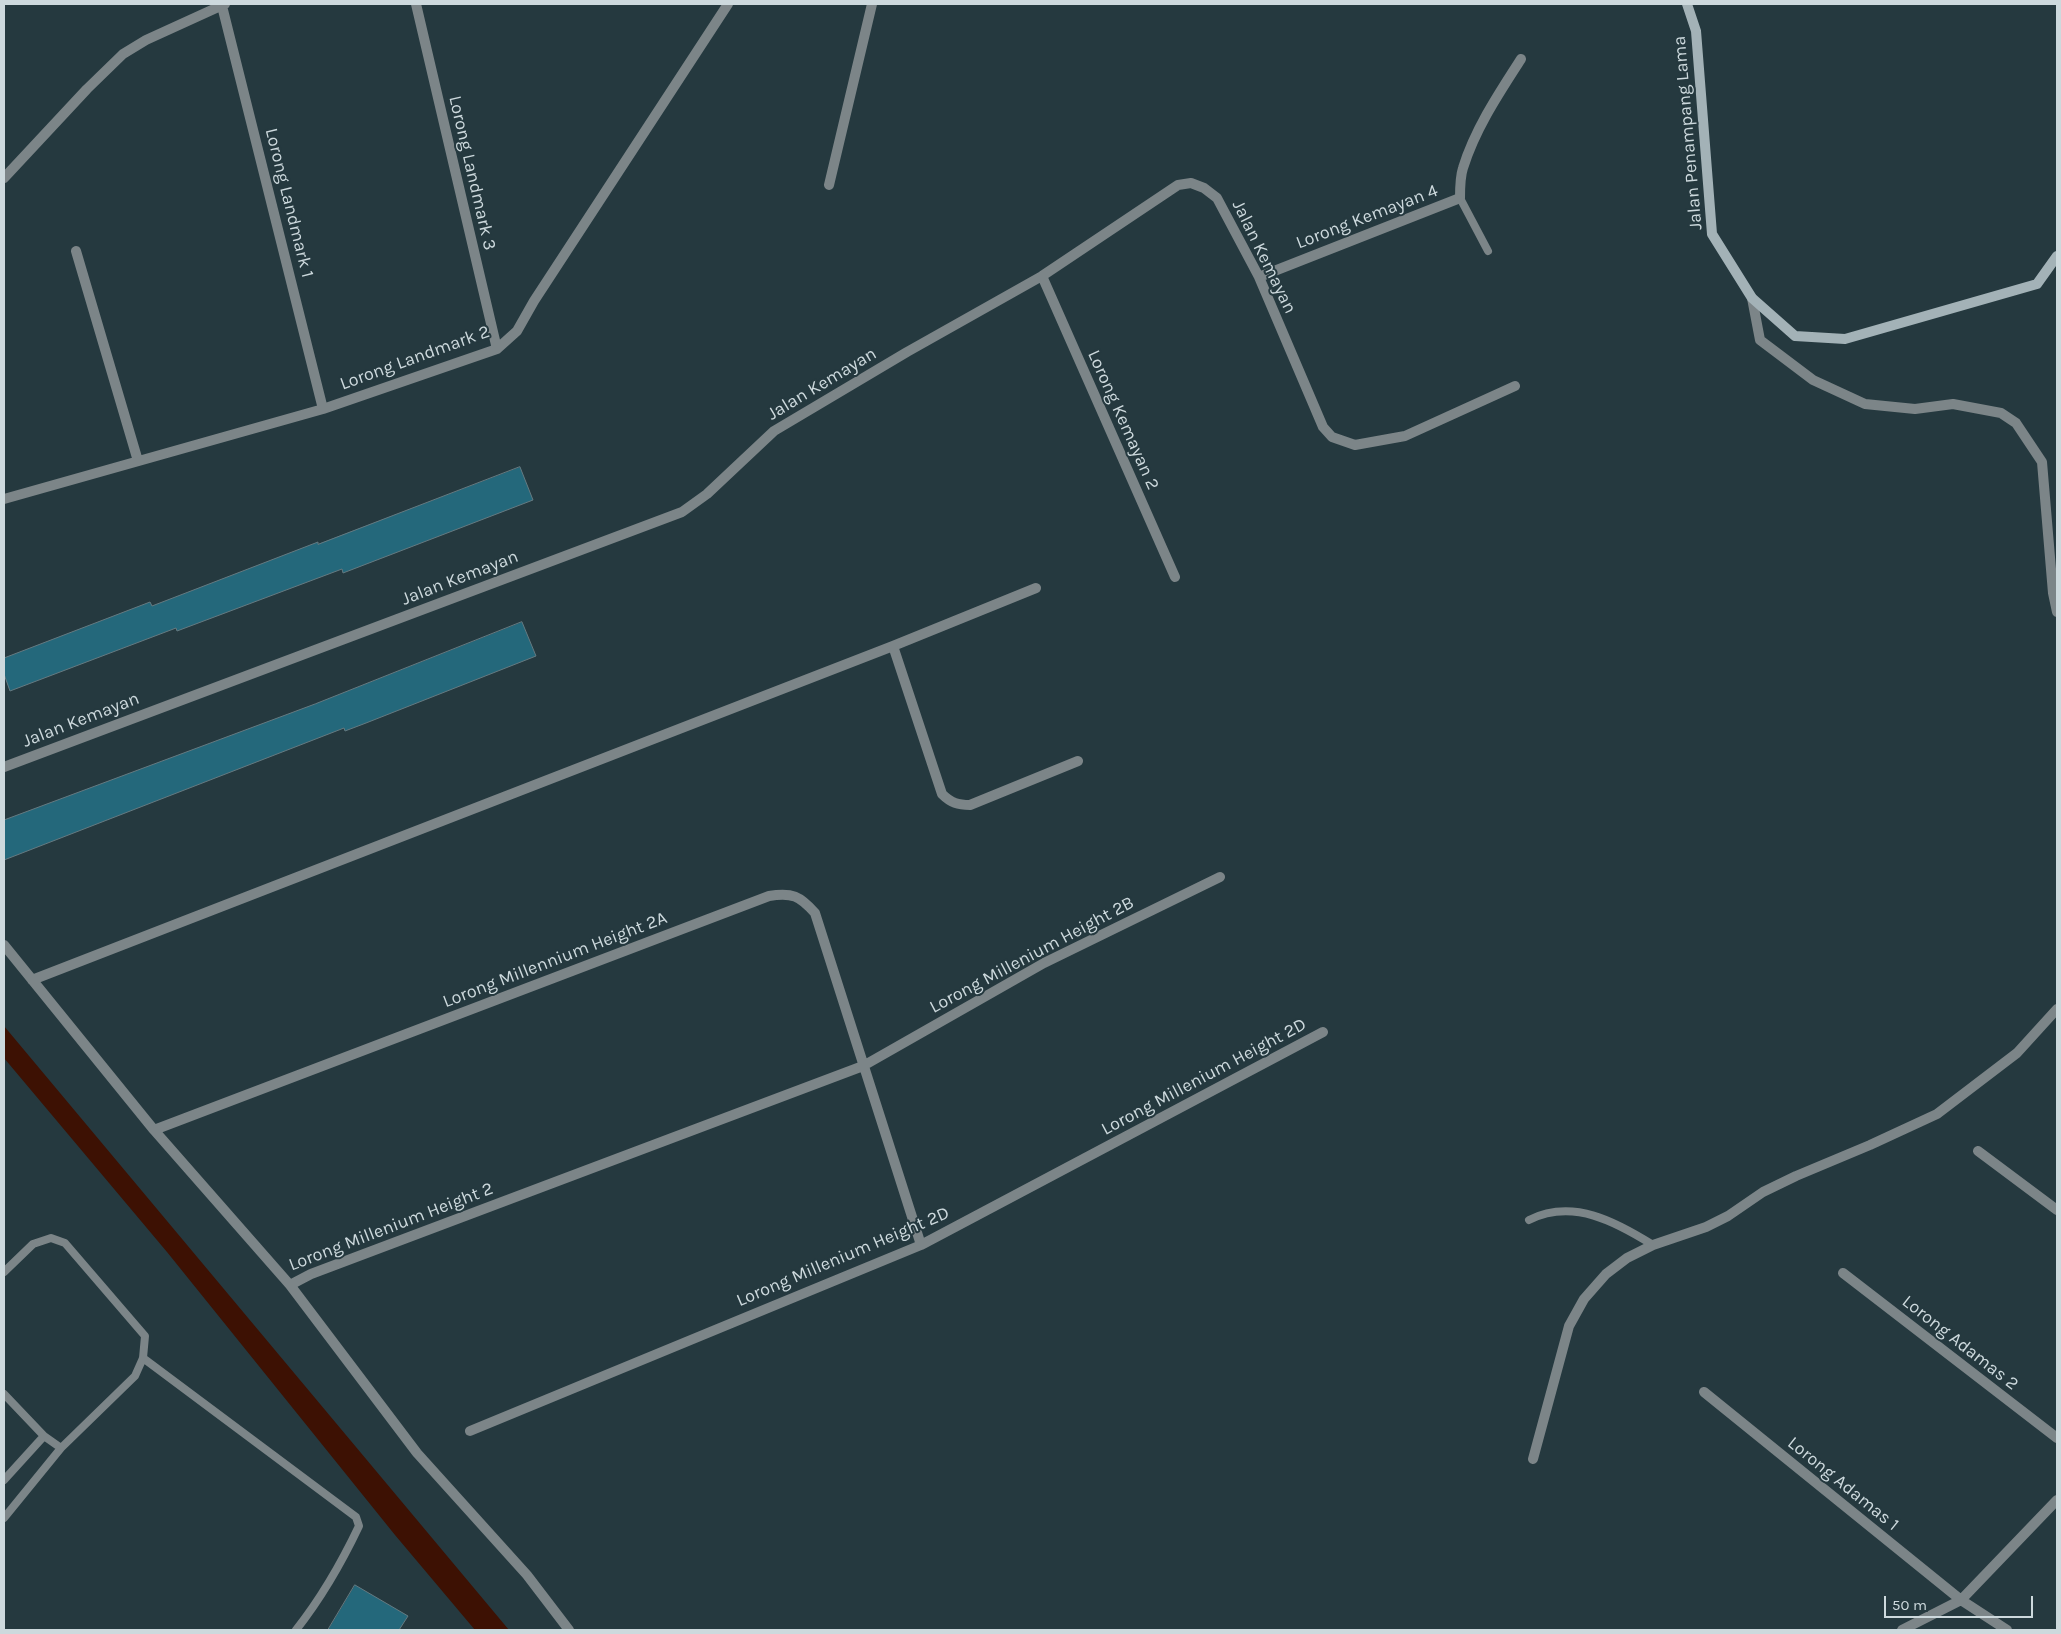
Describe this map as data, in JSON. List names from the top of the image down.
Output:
{
  "streets": {
    "main road": ["Jalan Penampang Lama"],
    "street": [
      "Lorong Landmark 3",
      "Lorong Landmark 1",
      "Lorong Kemayan 4",
      "Jalan Kemayan",
      "Lorong Landmark 2",
      "Lorong Kemayan 2",
      "Lorong Millenium Height 2B",
      "Lorong Millennium Height 2A",
      "Lorong Millenium Height 2D",
      "Lorong Millenium Height 2",
      "Lorong Adamas 2",
      "Lorong Adamas 1"
    ]
  },
  "crossings": [
    ["Lorong Landmark 3", "Lorong Landmark 2"],
    ["Lorong Landmark 1", "Lorong Landmark 2"],
    ["Lorong Kemayan 4", "Jalan Kemayan"],
    ["Jalan Kemayan", "Lorong Kemayan 2"],
    ["Lorong Millenium Height 2B", "Lorong Millennium Height 2A"],
    ["Lorong Millenium Height 2B", "Lorong Millenium Height 2"],
    ["Lorong Millennium Height 2A", "Lorong Millenium Height 2D"],
    ["Lorong Millennium Height 2A", "Lorong Millenium Height 2"]
  ],
  "scale_bar": "50 m"
}
